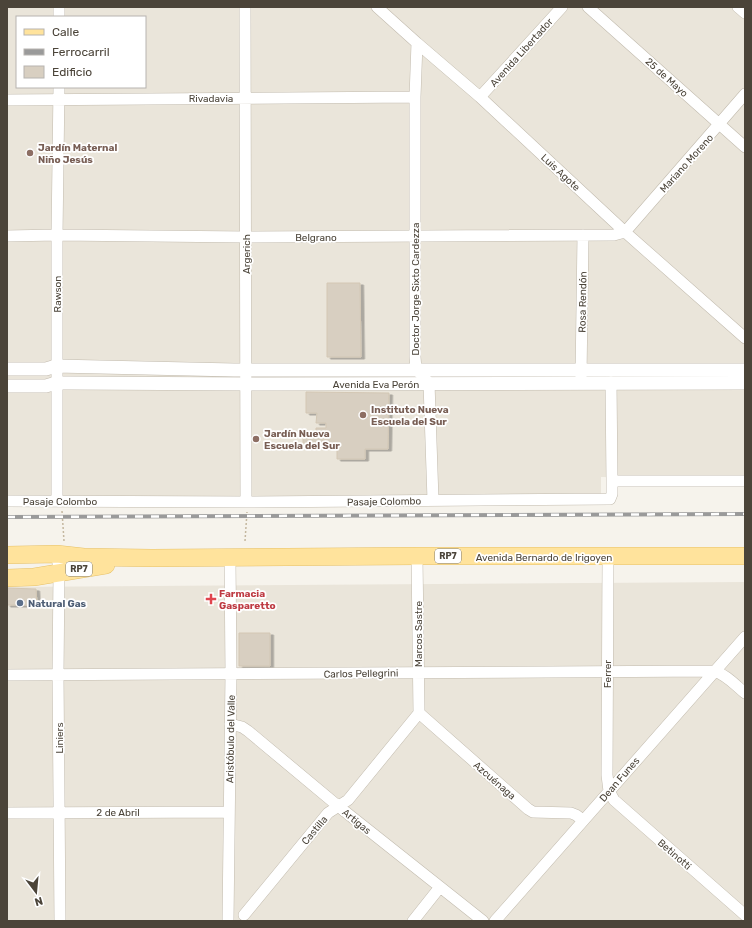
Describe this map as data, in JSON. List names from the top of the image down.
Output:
{
  "streets": {
    "main road": ["RP7", "Avenida Bernardo de Irigoyen"],
    "street": [
      "Avenida Libertador",
      "25 de Mayo",
      "Rivadavia",
      "Mariano Moreno",
      "Luis Agote",
      "Belgrano",
      "Argerich",
      "Doctor Jorge Sixto Cardezza",
      "Rawson",
      "Rosa Rendón",
      "Avenida Eva Perón",
      "Pasaje Colombo",
      "Marcos Sastre",
      "Carlos Pellegrini",
      "Ferrer",
      "Liniers",
      "Aristóbulo del Valle",
      "Dean Funes",
      "Azcuénaga",
      "2 de Abril",
      "Artigas",
      "Castilla",
      "Betinotti"
    ]
  },
  "crossings": [
    ["Avenida Libertador", "Luis Agote"],
    ["25 de Mayo", "Mariano Moreno"],
    ["Rivadavia", "Argerich"],
    ["Rivadavia", "Doctor Jorge Sixto Cardezza"],
    ["Rivadavia", "Rawson"],
    ["Mariano Moreno", "Luis Agote"],
    ["Mariano Moreno", "Belgrano"],
    ["Luis Agote", "Belgrano"],
    ["Luis Agote", "Doctor Jorge Sixto Cardezza"],
    ["Belgrano", "Argerich"],
    ["Belgrano", "Doctor Jorge Sixto Cardezza"],
    ["Belgrano", "Rawson"],
    ["Belgrano", "Rosa Rendón"],
    ["Argerich", "Avenida Eva Perón"],
    ["Argerich", "Pasaje Colombo"],
    ["Doctor Jorge Sixto Cardezza", "Avenida Eva Perón"],
    ["Rawson", "Avenida Eva Perón"],
    ["Rawson", "Pasaje Colombo"],
    ["Rosa Rendón", "Avenida Eva Perón"],
    ["RP7", "Avenida Bernardo de Irigoyen"],
    ["RP7", "Liniers"],
    ["Avenida Bernardo de Irigoyen", "Marcos Sastre"],
    ["Avenida Bernardo de Irigoyen", "Ferrer"],
    ["Avenida Bernardo de Irigoyen", "Aristóbulo del Valle"],
    ["Marcos Sastre", "Carlos Pellegrini"],
    ["Marcos Sastre", "Azcuénaga"],
    ["Marcos Sastre", "Castilla"],
    ["Carlos Pellegrini", "Ferrer"],
    ["Carlos Pellegrini", "Liniers"],
    ["Carlos Pellegrini", "Aristóbulo del Valle"],
    ["Carlos Pellegrini", "Dean Funes"],
    ["Ferrer", "Dean Funes"],
    ["Ferrer", "Betinotti"],
    ["Liniers", "2 de Abril"],
    ["Aristóbulo del Valle", "2 de Abril"],
    ["Aristóbulo del Valle", "Artigas"],
    ["Dean Funes", "Azcuénaga"],
    ["Dean Funes", "Betinotti"],
    ["Azcuénaga", "Castilla"],
    ["Artigas", "Castilla"]
  ],
  "places": {
    "other": [
      "Jardín Maternal Niño Jesús",
      "Instituto Nueva Escuela del Sur",
      "Jardín Nueva Escuela del Sur",
      "Natural Gas"
    ],
    "health": ["Farmacia Gasparetto"]
  },
  "legend": ["Calle", "Ferrocarril", "Edificio"],
  "north": "bottom"
}
